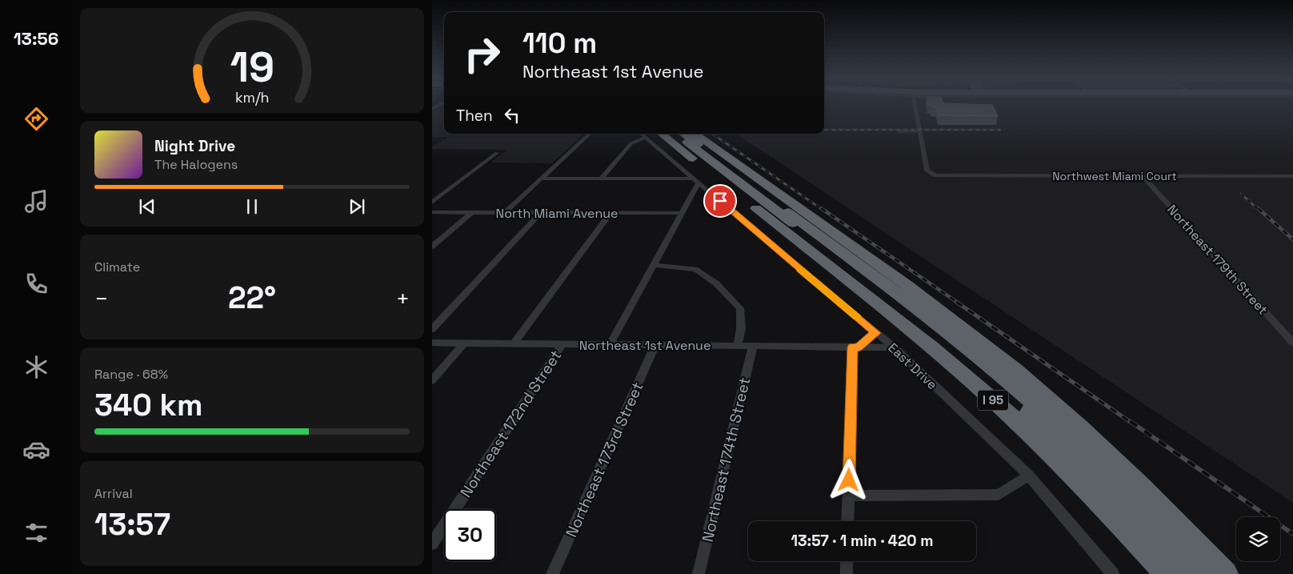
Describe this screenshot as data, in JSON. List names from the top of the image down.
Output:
{
  "streets": {
    "highway": ["I 95"],
    "street": [
      "Northwest Miami Court",
      "North Miami Avenue",
      "Northeast 179th Street",
      "Northeast 1st Avenue",
      "East Drive",
      "Northeast 172nd Street",
      "Northeast 173rd Street",
      "Northeast 174th Street"
    ]
  },
  "crossings": [
    ["Northwest Miami Court", "Northeast 179th Street"],
    ["Northeast 1st Avenue", "East Drive"],
    ["Northeast 1st Avenue", "Northeast 172nd Street"],
    ["Northeast 1st Avenue", "Northeast 173rd Street"],
    ["Northeast 1st Avenue", "Northeast 174th Street"],
    ["East Drive", "I 95"]
  ],
  "page": {
    "tabs": "13:56",
    "turn": ["110 m", "Northeast 1st Avenue"],
    "then": "Then",
    "song": ["Night Drive", "The Halogens"],
    "tile": [
      "Climate",
      ["Range · 68%", "340 km"],
      ["Arrival", "13:57"]
    ],
    "heat": ["−", "22°", "+"],
    "limit": "30",
    "trip": "13:57 · 1 min · 420 m",
    "gauge": ["19", "km/h"]
  }
}
